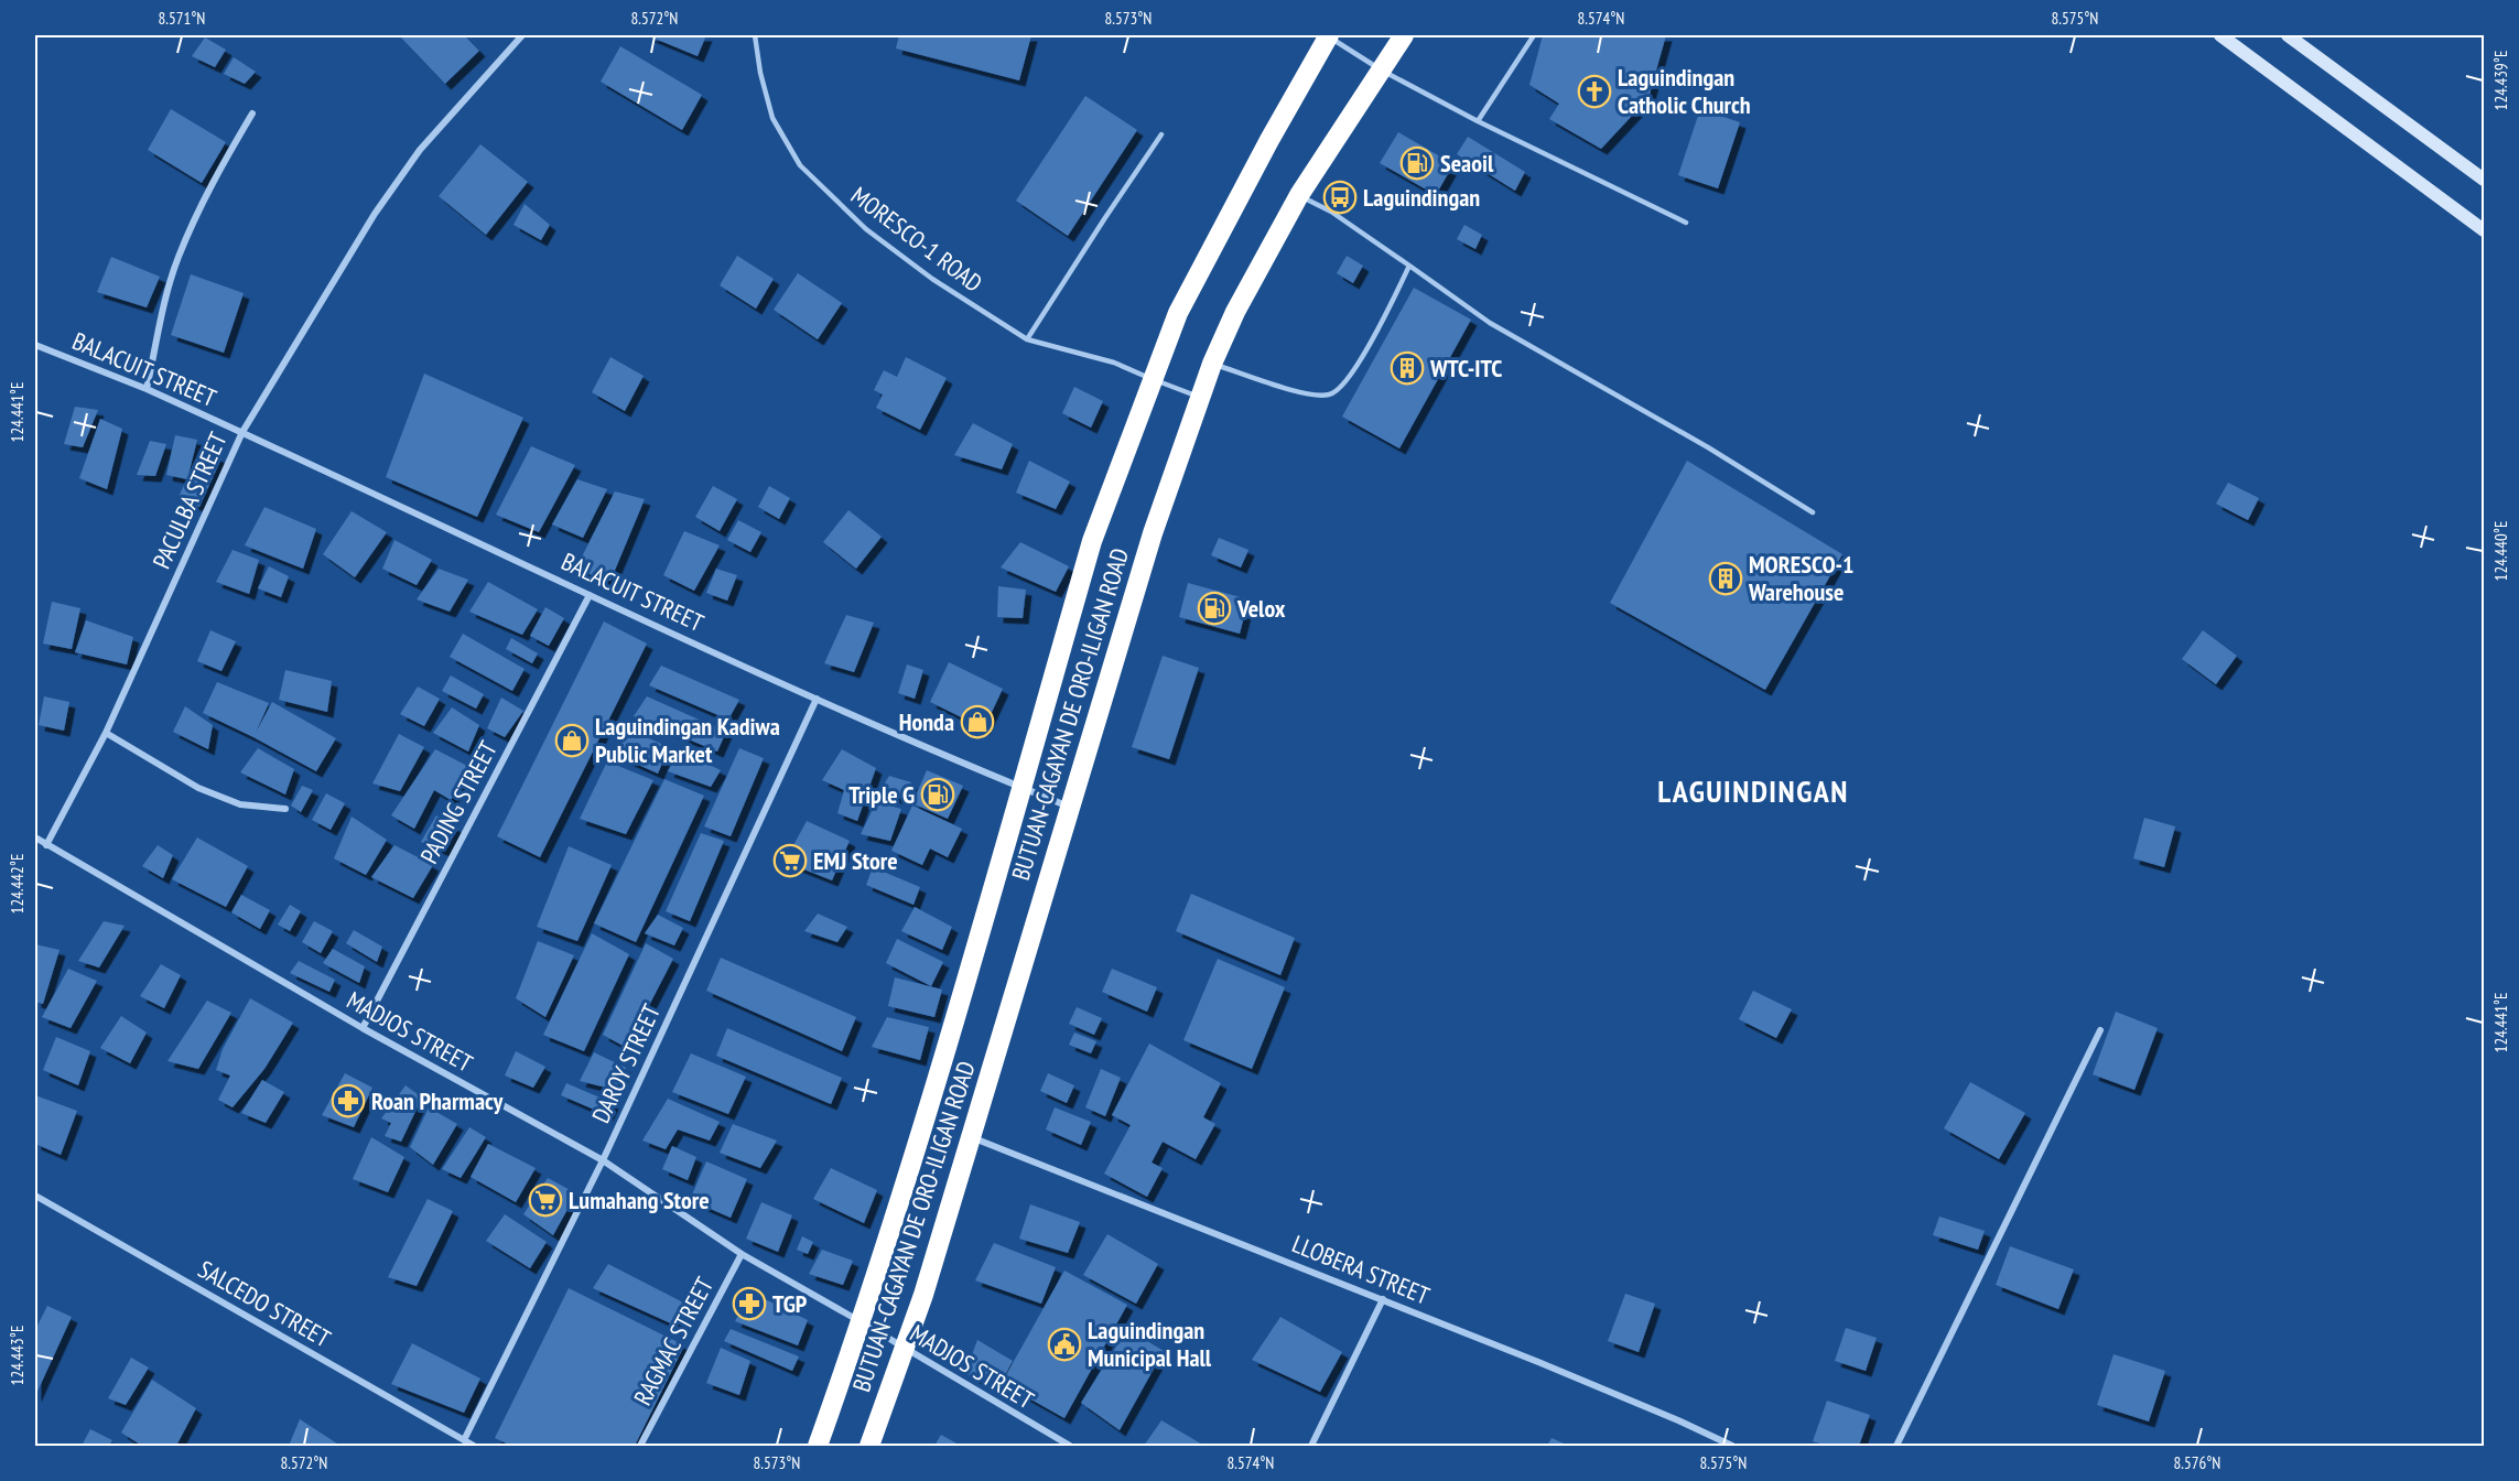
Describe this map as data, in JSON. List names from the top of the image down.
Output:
{
  "streets": {
    "highway": ["BUTUAN-CAGAYAN DE ORO-ILIGAN ROAD"],
    "street": [
      "BALACUIT STREET",
      "PACULBA STREET",
      "PADING STREET",
      "MADJOS STREET",
      "DAROY STREET",
      "LLOBERA STREET",
      "SALCEDO STREET",
      "RAGMAC STREET"
    ],
    "lane": ["MORESCO-1 ROAD"]
  },
  "crossings": [
    ["MORESCO-1 ROAD", "BUTUAN-CAGAYAN DE ORO-ILIGAN ROAD"],
    ["BALACUIT STREET", "PACULBA STREET"],
    ["BALACUIT STREET", "BUTUAN-CAGAYAN DE ORO-ILIGAN ROAD"],
    ["BALACUIT STREET", "PADING STREET"],
    ["BALACUIT STREET", "DAROY STREET"],
    ["PACULBA STREET", "MADJOS STREET"],
    ["BUTUAN-CAGAYAN DE ORO-ILIGAN ROAD", "MADJOS STREET"],
    ["BUTUAN-CAGAYAN DE ORO-ILIGAN ROAD", "LLOBERA STREET"],
    ["PADING STREET", "MADJOS STREET"],
    ["MADJOS STREET", "DAROY STREET"],
    ["MADJOS STREET", "RAGMAC STREET"],
    ["DAROY STREET", "SALCEDO STREET"]
  ],
  "districts": ["LAGUINDINGAN"],
  "places": {
    "church": ["Laguindingan Catholic Church"],
    "fuel station": ["Seaoil", "Velox", "Triple G"],
    "bus stop": ["Laguindingan"],
    "building": ["WTC-ITC", "MORESCO-1 Warehouse"],
    "shop": ["Honda", "Laguindingan Kadiwa Public Market"],
    "supermarket": ["EMJ Store", "Lumahang Store"],
    "pharmacy": ["Roan Pharmacy", "TGP"],
    "public building": ["Laguindingan Municipal Hall"]
  },
  "coordinates": [
    "8.571°N",
    "8.572°N",
    "8.573°N",
    "8.574°N",
    "8.575°N",
    "124.439°E",
    "124.441°E",
    "124.440°E",
    "124.442°E",
    "124.443°E",
    "8.576°N"
  ]
}
